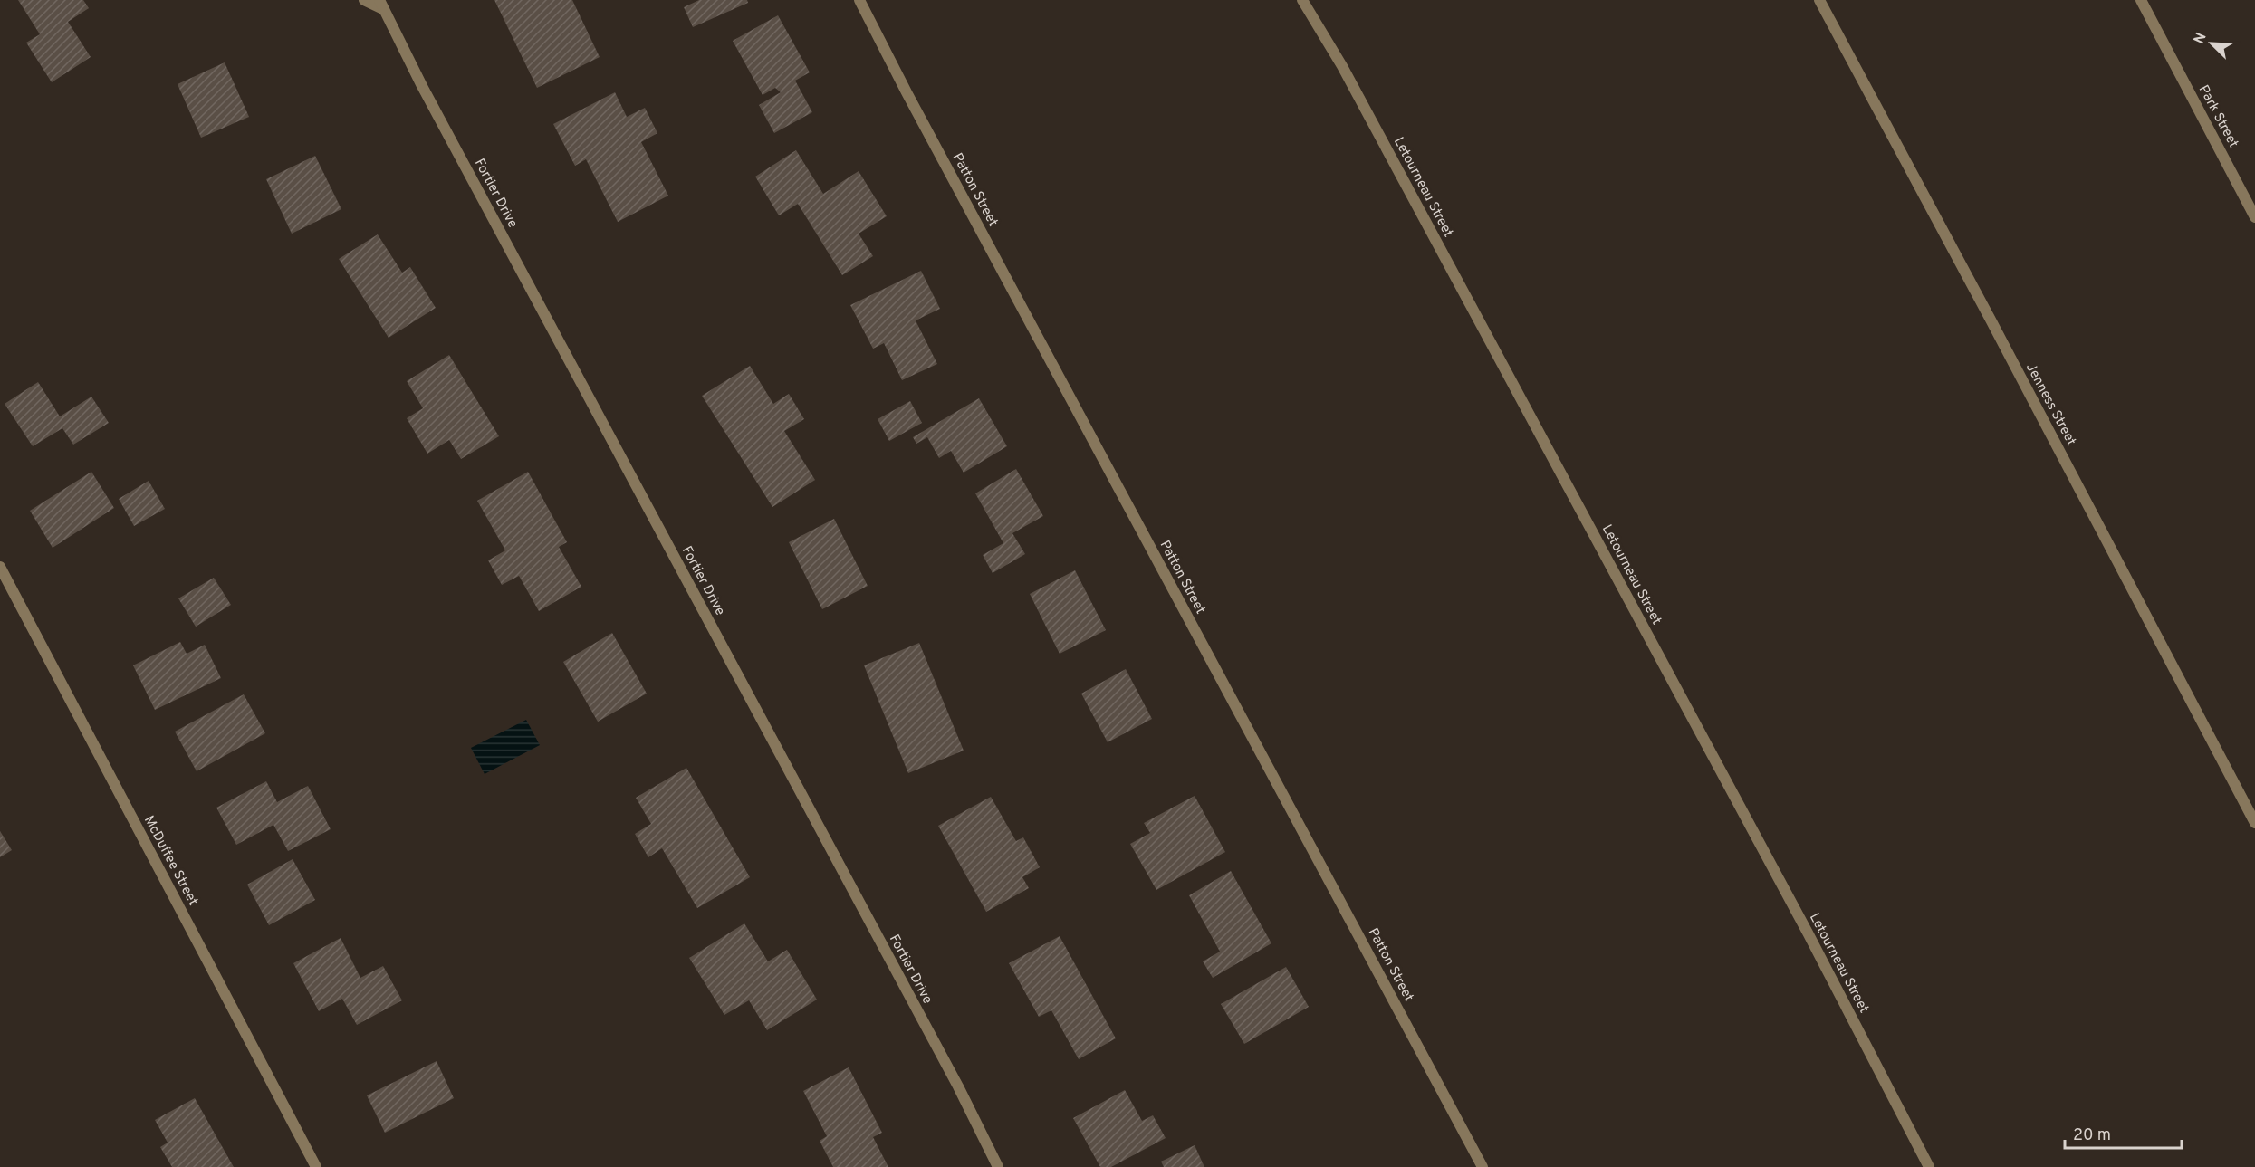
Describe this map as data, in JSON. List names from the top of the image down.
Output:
{
  "streets": {
    "street": [
      "Park Street",
      "Letourneau Street",
      "Patton Street",
      "Fortier Drive",
      "Jenness Street",
      "McDuffee Street"
    ]
  },
  "scale_bar": "20 m",
  "north": "top left"
}
